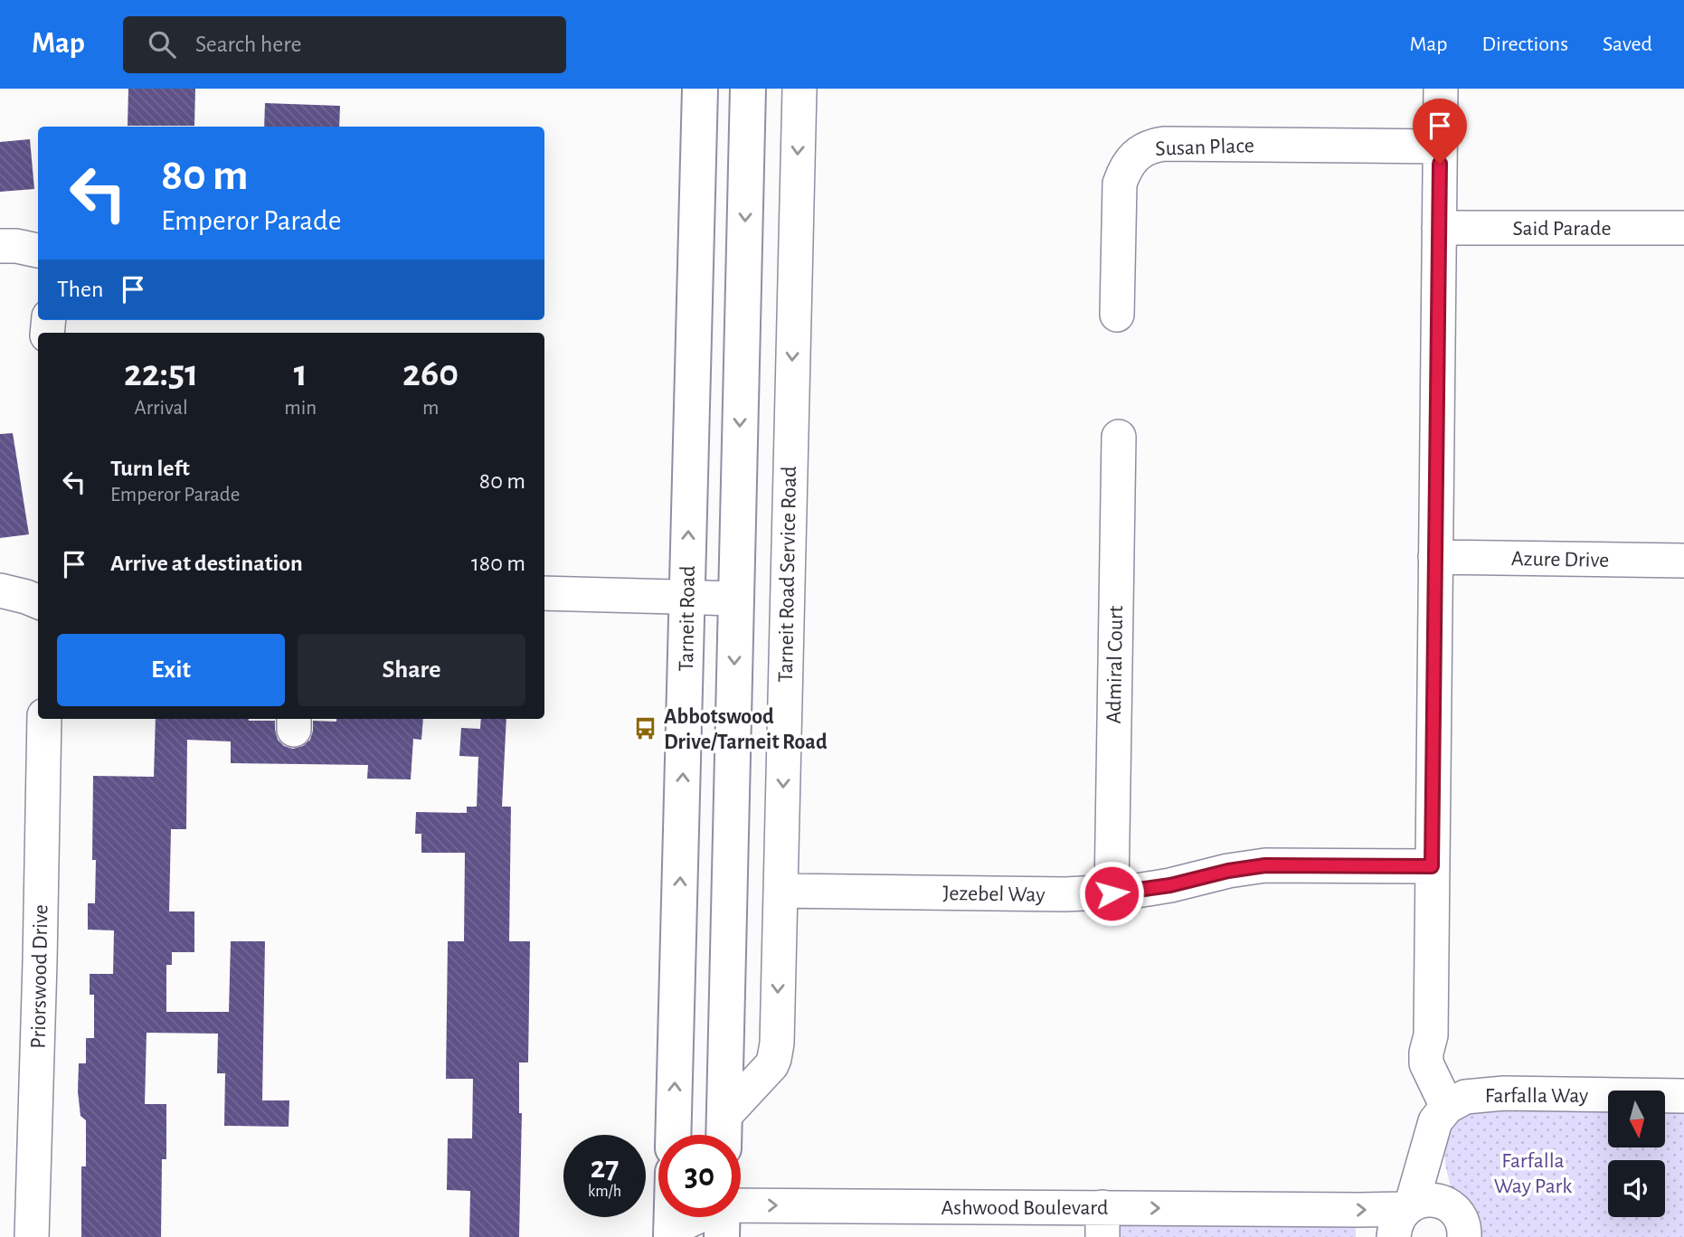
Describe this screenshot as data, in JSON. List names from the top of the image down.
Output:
{
  "streets": {
    "main road": ["Tarneit Road"],
    "street": [
      "Susan Place",
      "Said Parade",
      "Azure Drive",
      "Tarneit Road Service Road",
      "Admiral Court",
      "Jezebel Way",
      "Priorswood Drive",
      "Farfalla Way",
      "Ashwood Boulevard"
    ]
  },
  "crossings": [
    ["Tarneit Road Service Road", "Jezebel Way"],
    ["Admiral Court", "Jezebel Way"]
  ],
  "one_way": ["Tarneit Road Service Road", "Ashwood Boulevard"],
  "parks": ["Farfalla Way Park"],
  "places": {
    "bus stop": ["Abbotswood Drive/Tarneit Road"]
  },
  "north": "bottom",
  "page": {
    "header": "Map",
    "search": "Search here",
    "nav": ["Map", "Directions", "Saved"],
    "turn": ["80 m", "Emperor Parade"],
    "then": "Then",
    "eta": [
      "22:51",
      "Arrival",
      "1",
      "min",
      "260",
      "m"
    ],
    "list": [
      {
        "name": "Turn left",
        "note": "Emperor Parade",
        "value": "80 m"
      },
      {
        "name": "Arrive at destination",
        "value": "180 m"
      }
    ],
    "buttons": ["Exit", "Share"],
    "speed": "27 km/h",
    "limit": "30"
  }
}
